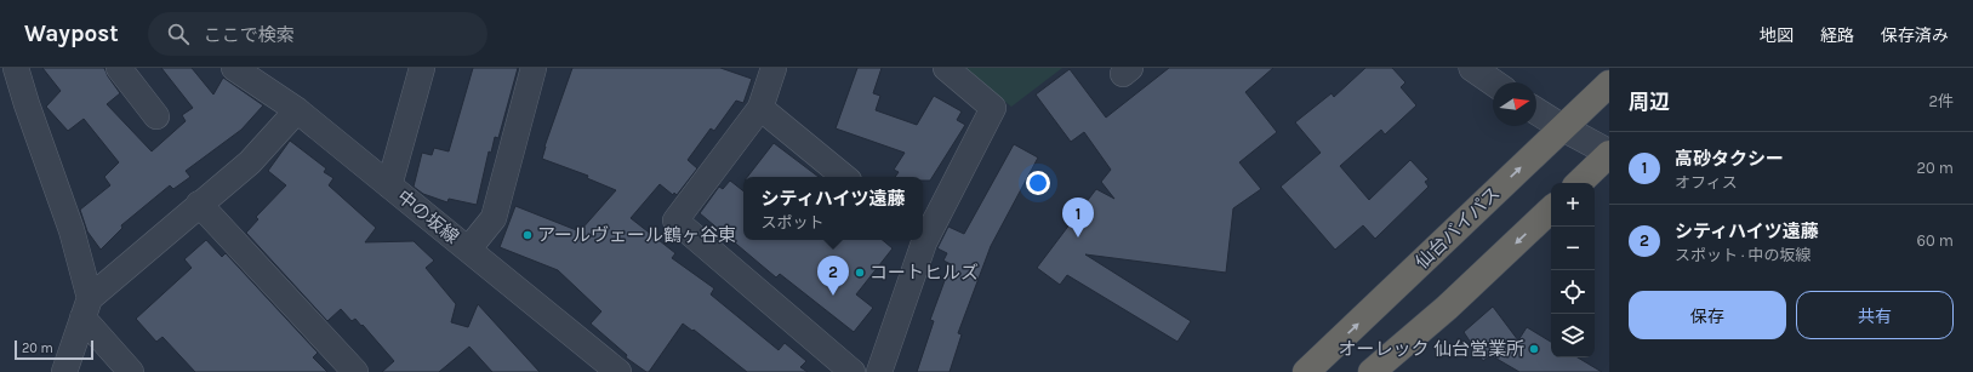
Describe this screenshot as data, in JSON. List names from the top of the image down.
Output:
{
  "streets": {
    "highway": ["仙台バイパス"],
    "street": ["中の坂線"]
  },
  "places": ["アールヴェール鶴ヶ谷東", "コートヒルズ", "オーレック 仙台営業所"],
  "scale_bar": "20 m",
  "north": "right",
  "page": {
    "header": "Waypost",
    "search": "ここで検索",
    "nav": ["地図", "経路", "保存済み"],
    "heading": ["周辺", "2件"],
    "list": [
      {
        "mark": "1",
        "name": "高砂タクシー",
        "note": "オフィス",
        "value": "20 m"
      },
      {
        "mark": "2",
        "name": "シティハイツ遠藤",
        "note": "スポット · 中の坂線",
        "value": "60 m"
      }
    ],
    "popup": ["シティハイツ遠藤", "スポット"],
    "map_buttons": ["+", "−"],
    "pins": ["1", "2"],
    "buttons": ["保存", "共有"],
    "scale": "20 m"
  }
}
